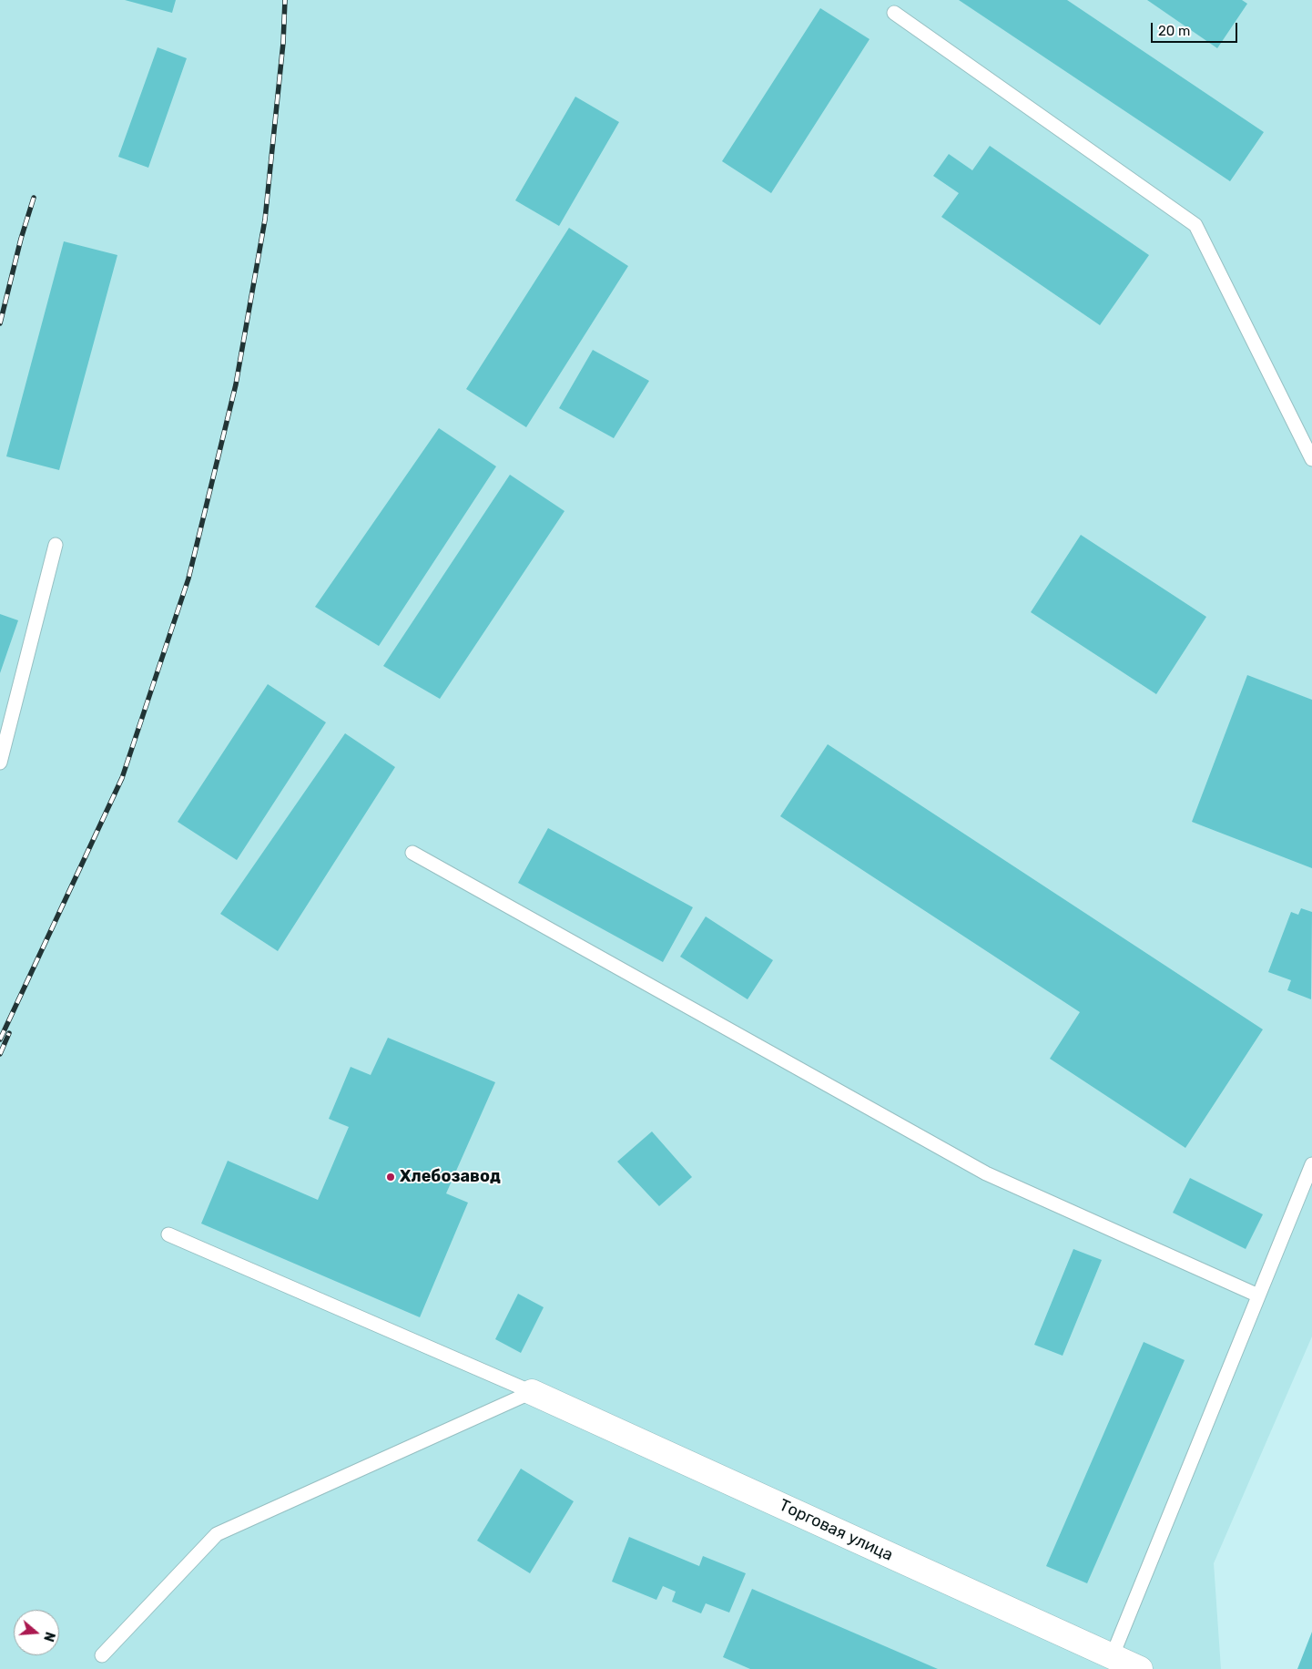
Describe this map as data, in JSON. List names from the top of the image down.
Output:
{
  "streets": {
    "street": ["Торговая улица"]
  },
  "places": ["Хлебозавод"],
  "scale_bar": "20 m",
  "north": "right"
}
